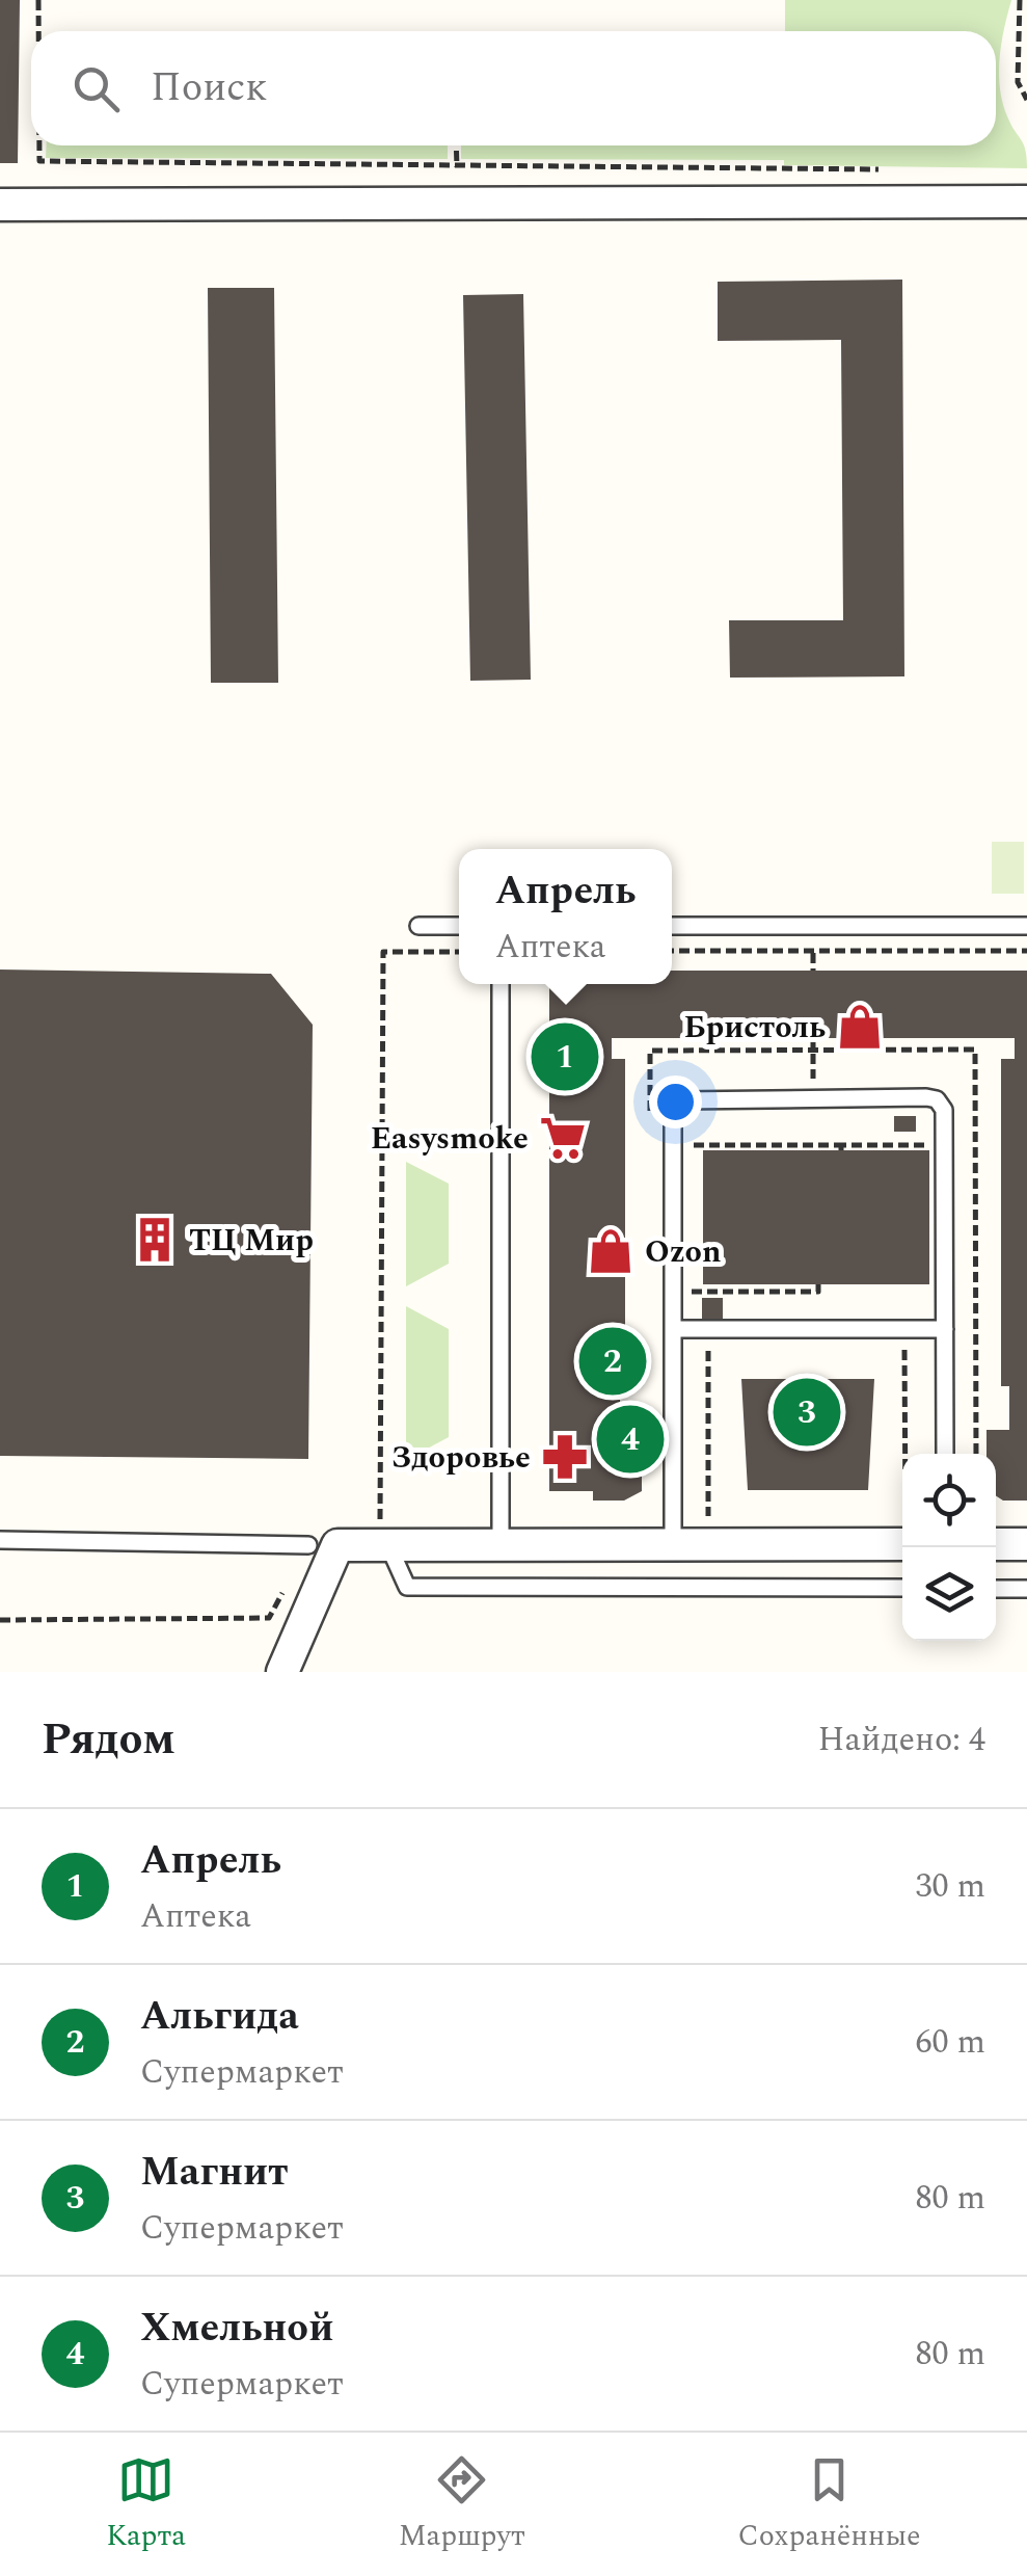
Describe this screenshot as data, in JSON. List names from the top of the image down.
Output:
{
  "places": {
    "shop": ["Бристоль", "Ozon"],
    "supermarket": ["Easysmoke"],
    "building": ["ТЦ Мир"],
    "pharmacy": ["Здоровье"]
  },
  "page": {
    "search": "Поиск",
    "popup": ["Апрель", "Аптека"],
    "pins": [
      "1",
      "2",
      "3",
      "4"
    ],
    "heading": ["Рядом", "Найдено: 4"],
    "list": [
      {
        "mark": "1",
        "name": "Апрель",
        "note": "Аптека",
        "value": "30 m"
      },
      {
        "mark": "2",
        "name": "Альгида",
        "note": "Супермаркет",
        "value": "60 m"
      },
      {
        "mark": "3",
        "name": "Магнит",
        "note": "Супермаркет",
        "value": "80 m"
      },
      {
        "mark": "4",
        "name": "Хмельной",
        "note": "Супермаркет",
        "value": "80 m"
      }
    ],
    "nav": ["Карта", "Маршрут", "Сохранённые"]
  }
}
